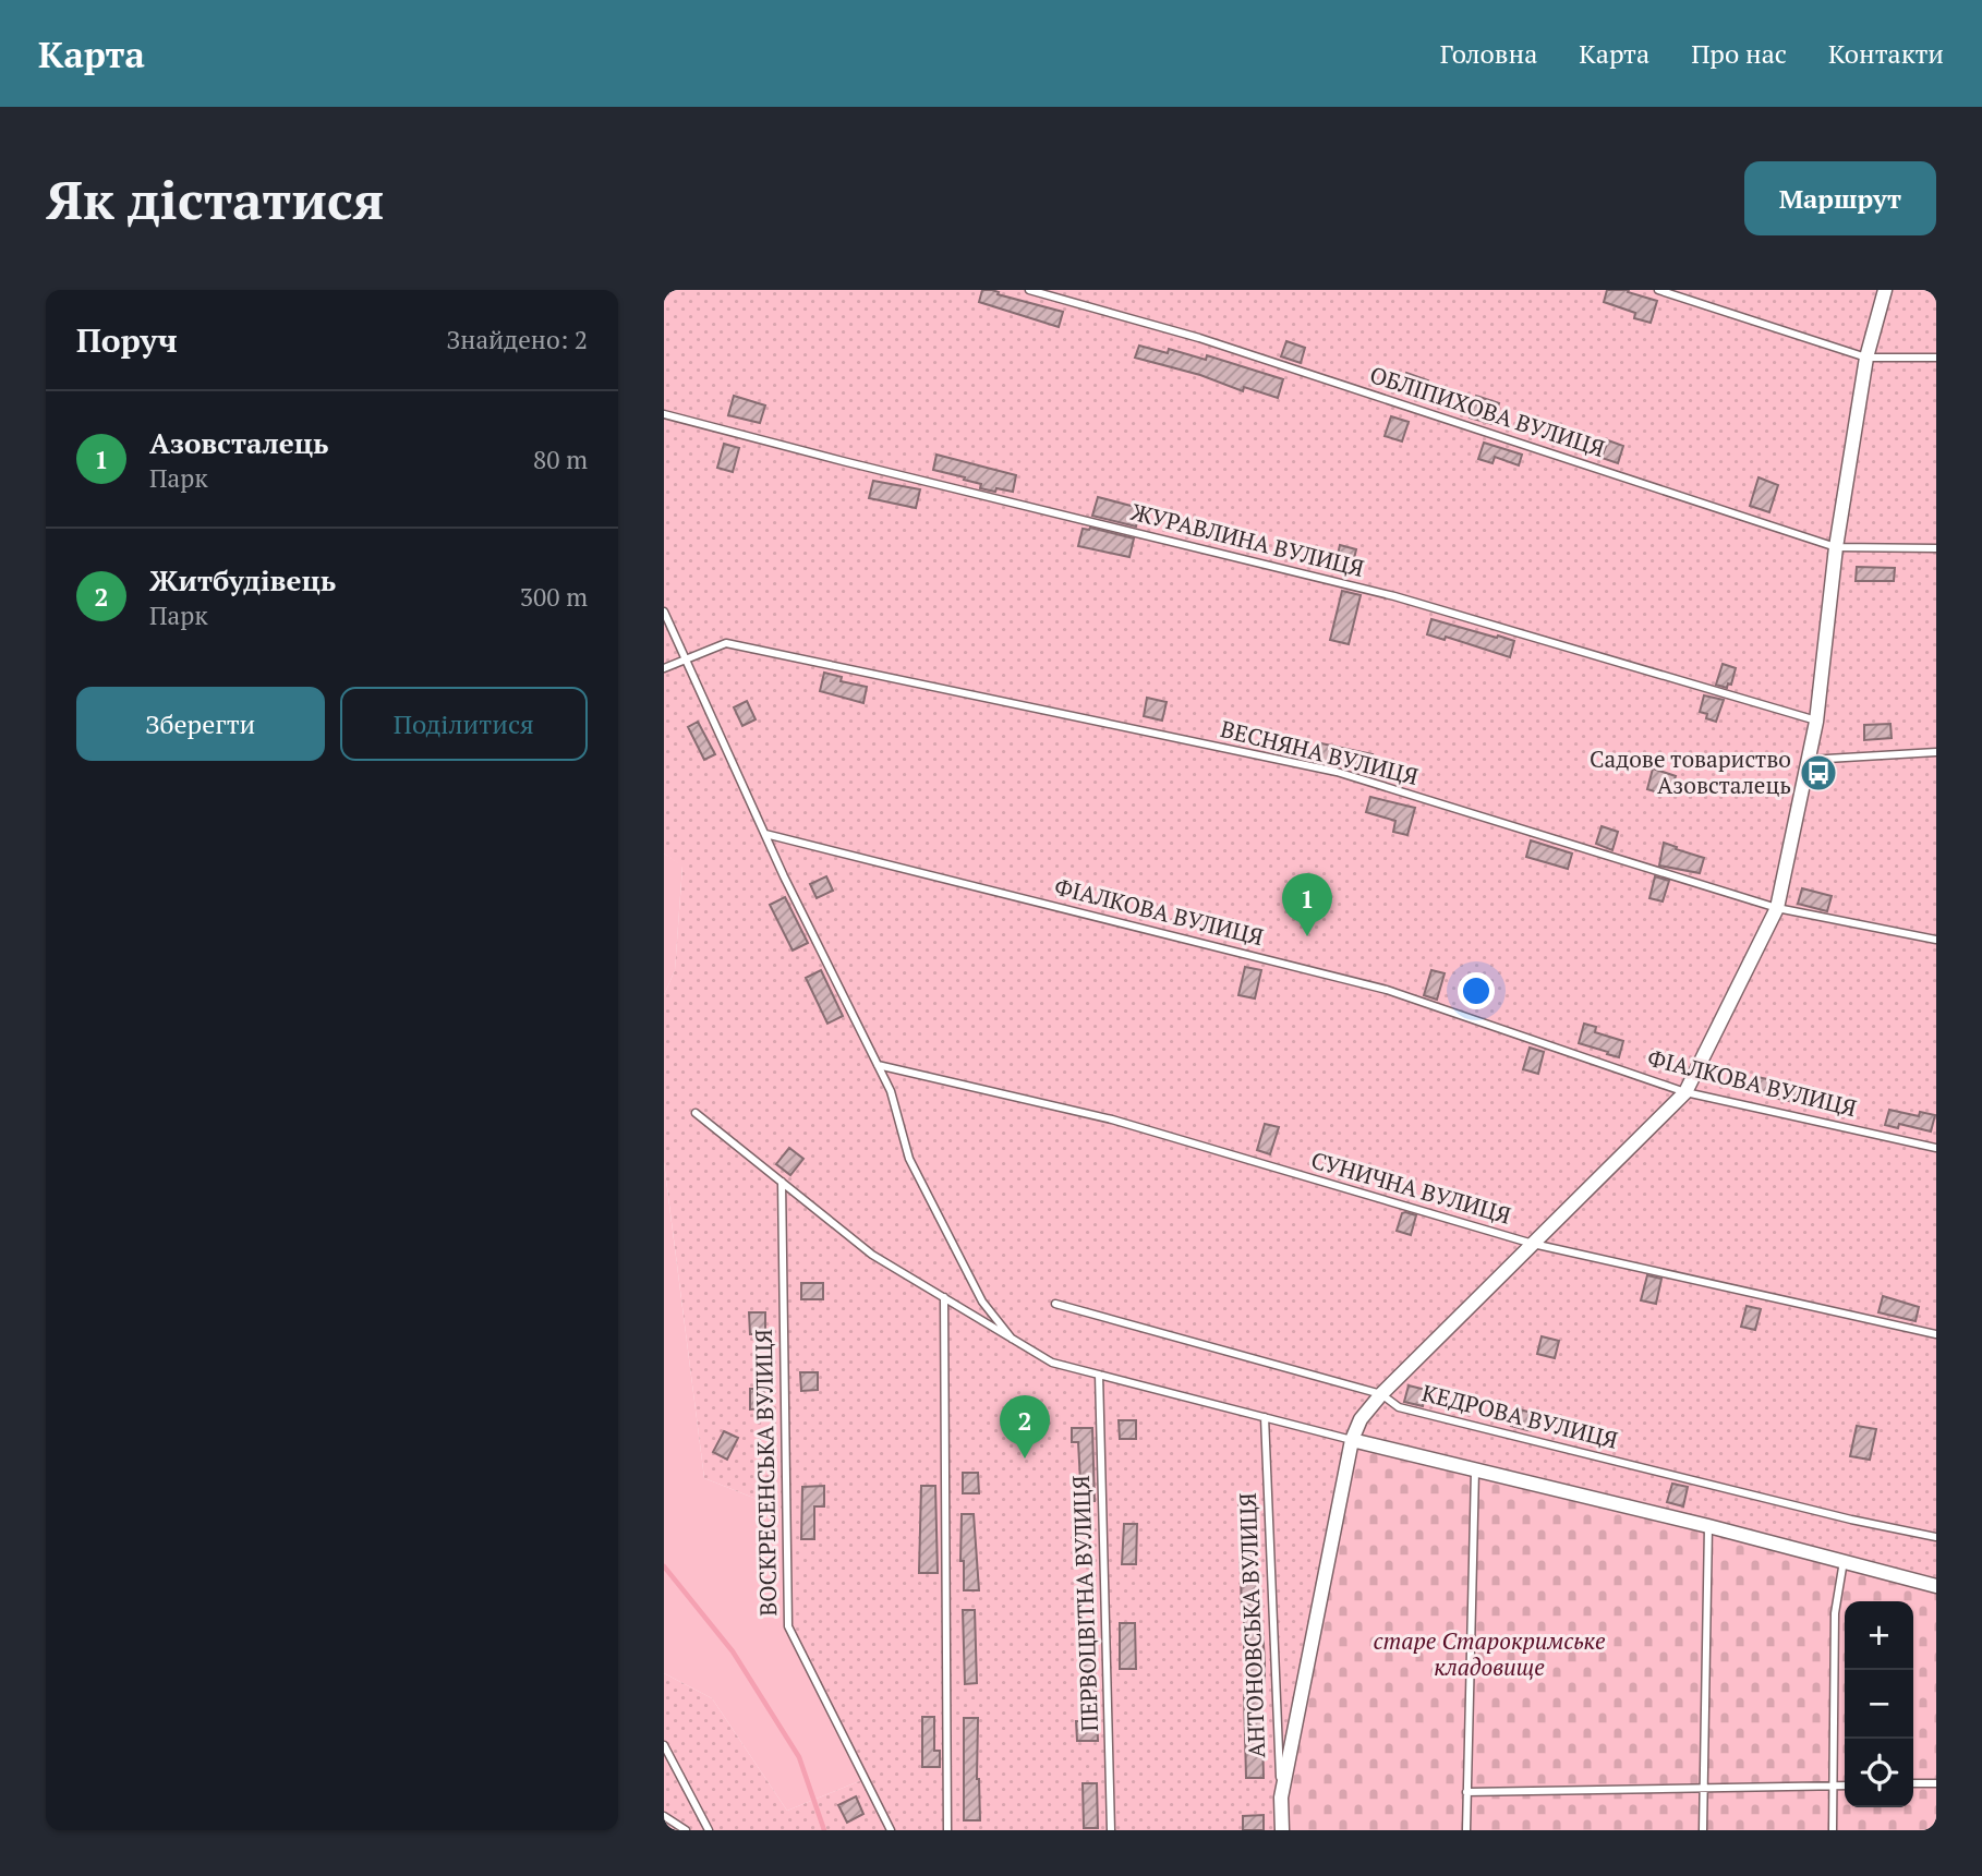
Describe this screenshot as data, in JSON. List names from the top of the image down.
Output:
{
  "streets": {
    "street": ["АНТОНОВСЬКА ВУЛИЦЯ"],
    "lane": [
      "ОБЛІПИХОВА ВУЛИЦЯ",
      "ЖУРАВЛИНА ВУЛИЦЯ",
      "ВЕСНЯНА ВУЛИЦЯ",
      "ФІАЛКОВА ВУЛИЦЯ",
      "СУНИЧНА ВУЛИЦЯ",
      "КЕДРОВА ВУЛИЦЯ",
      "ВОСКРЕСЕНСЬКА ВУЛИЦЯ",
      "ПЕРВОЦВІТНА ВУЛИЦЯ"
    ]
  },
  "parks": ["старе Старокримське кладовище"],
  "places": {
    "bus stop": ["Садове товариство Азовсталець"]
  },
  "page": {
    "header": "Карта",
    "nav": [
      "Головна",
      "Карта",
      "Про нас",
      "Контакти"
    ],
    "buttons": [
      "Маршрут",
      ["Зберегти", "Поділитися"]
    ],
    "title": "Як дістатися",
    "heading": ["Поруч", "Знайдено: 2"],
    "list": [
      {
        "mark": "1",
        "name": "Азовсталець",
        "note": "Парк",
        "value": "80 m"
      },
      {
        "mark": "2",
        "name": "Житбудівець",
        "note": "Парк",
        "value": "300 m"
      }
    ],
    "pins": ["1", "2"],
    "map_buttons": ["+", "−"]
  }
}
